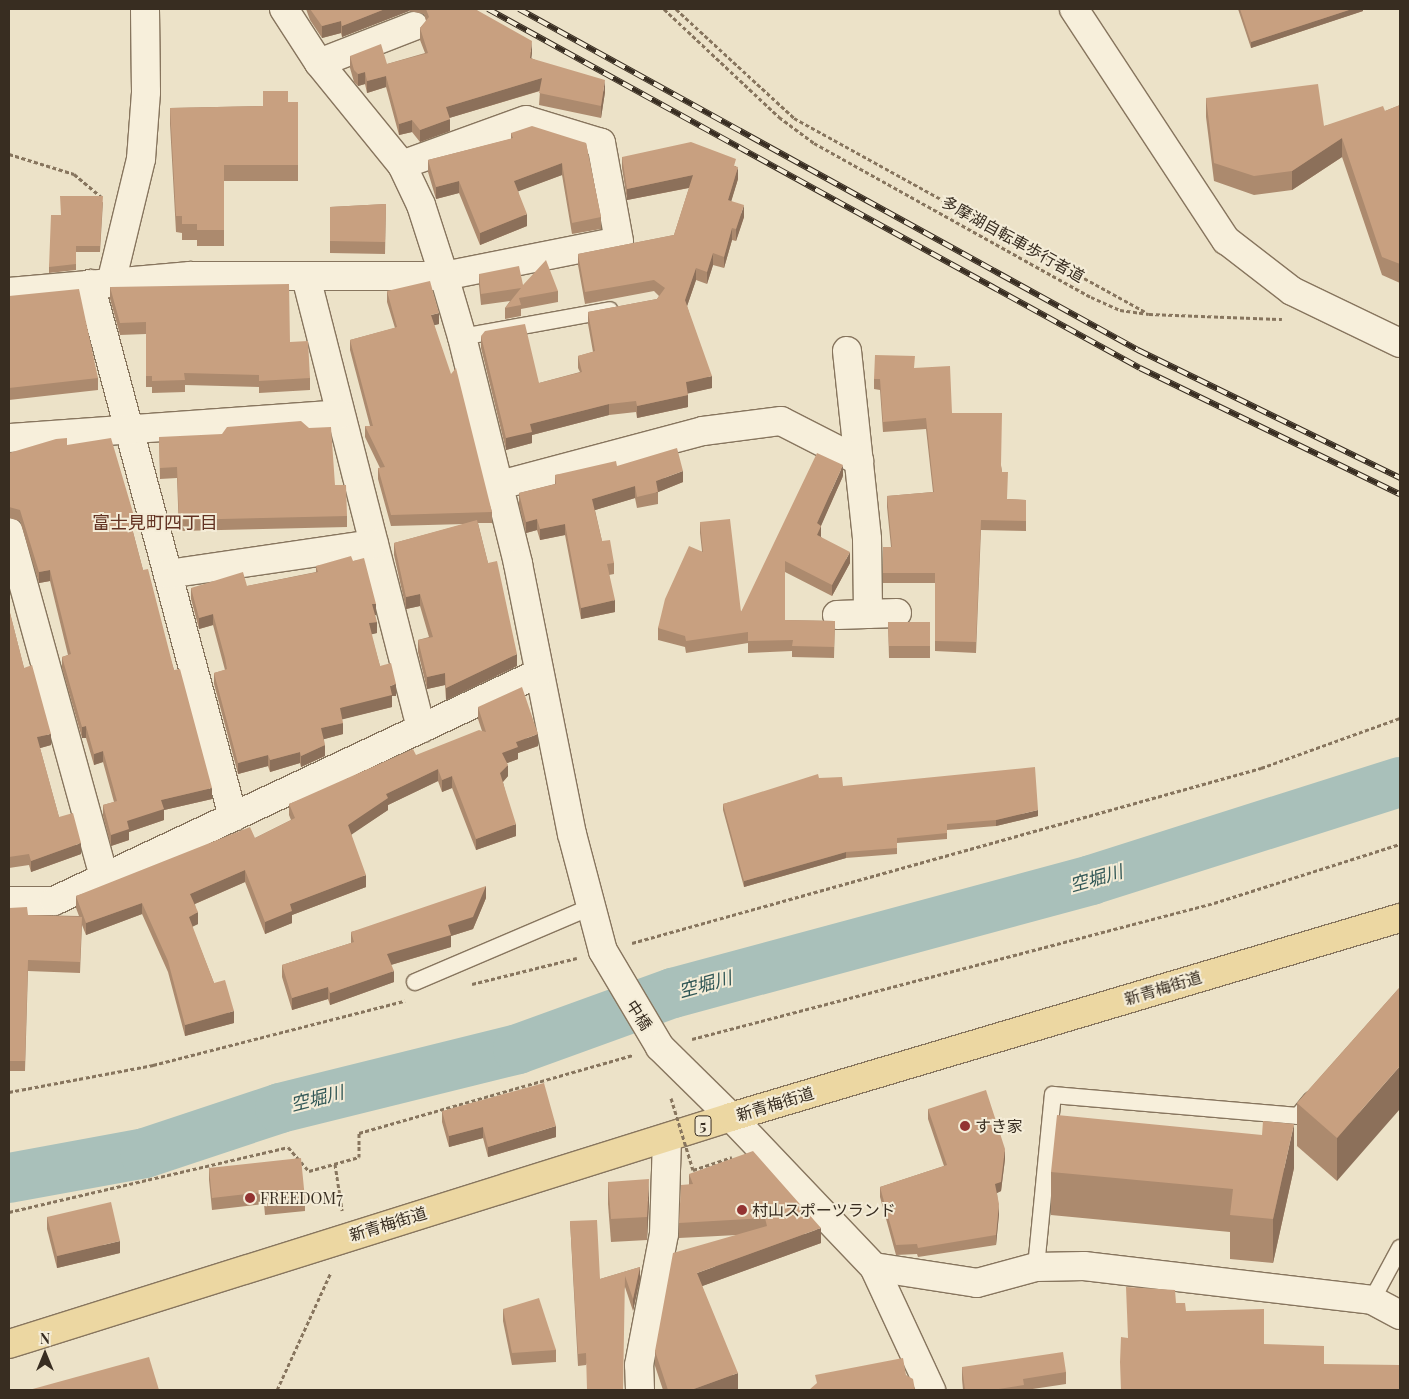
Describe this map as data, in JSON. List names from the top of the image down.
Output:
{
  "streets": {
    "main road": ["新青梅街道", "5"],
    "street": ["中橋"],
    "path": ["多摩湖自転車歩行者道"]
  },
  "crossings": [
    ["新青梅街道", "中橋"]
  ],
  "districts": ["富士見町四丁目"],
  "water": ["空堀川"],
  "places": ["すき家", "FREEDOM7", "村山スポーツランド"],
  "north": "top"
}
